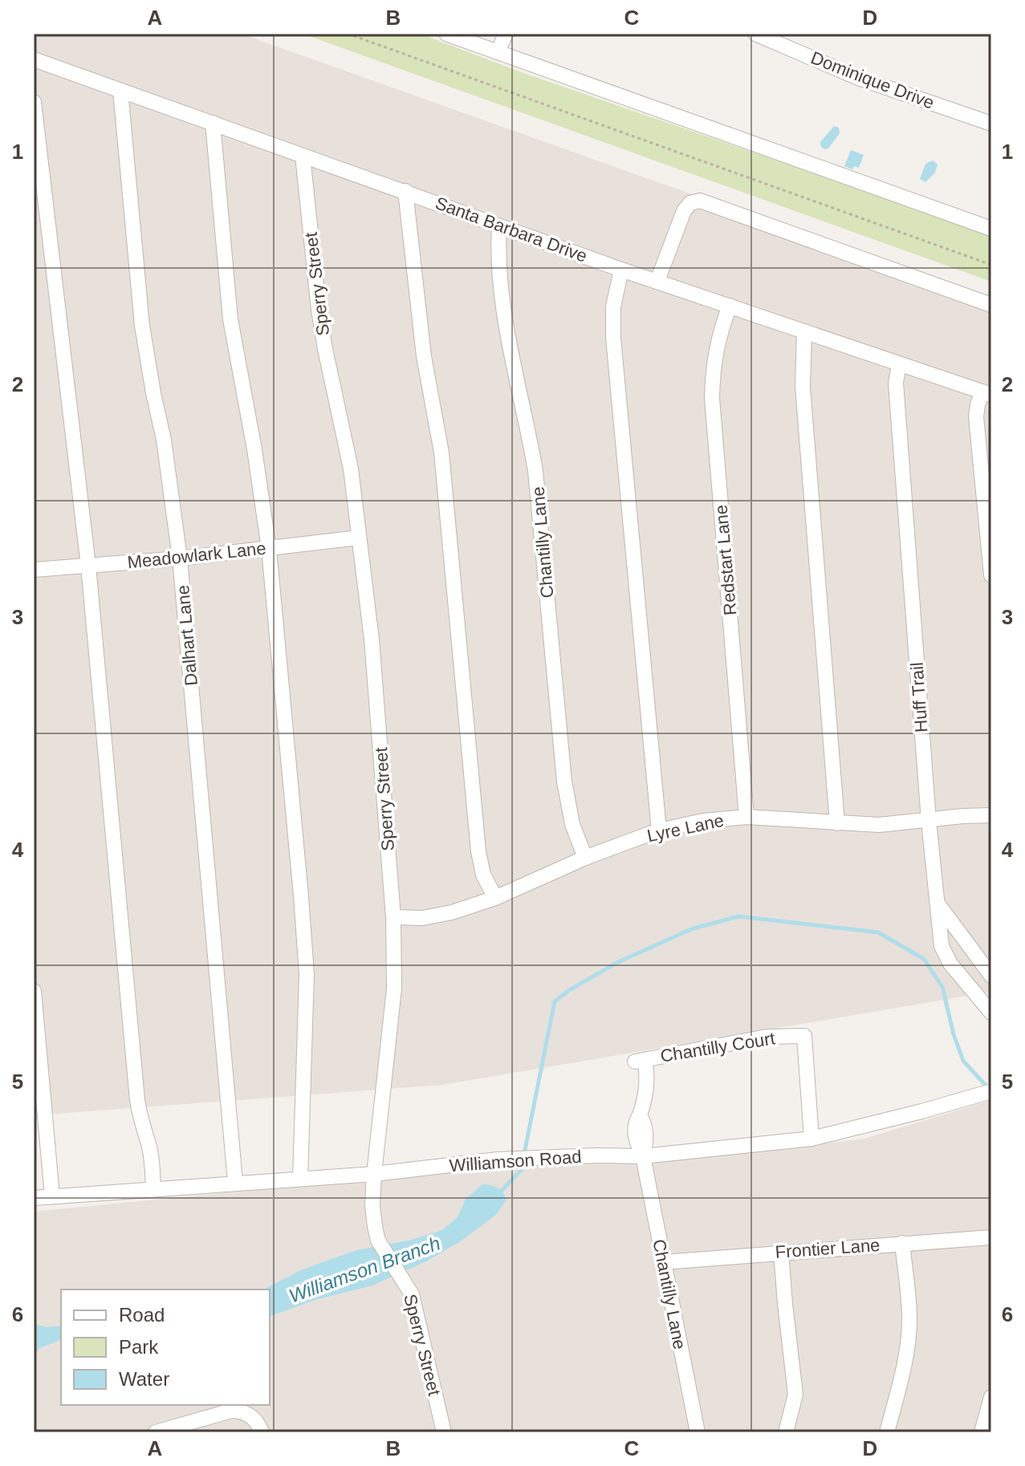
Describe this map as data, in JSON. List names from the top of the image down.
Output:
{
  "streets": {
    "street": [
      "Dominique Drive",
      "Santa Barbara Drive",
      "Sperry Street",
      "Chantilly Lane",
      "Meadowlark Lane",
      "Redstart Lane",
      "Dalhart Lane",
      "Huff Trail",
      "Lyre Lane",
      "Chantilly Court",
      "Williamson Road",
      "Frontier Lane"
    ]
  },
  "crossings": [
    ["Santa Barbara Drive", "Sperry Street"],
    ["Santa Barbara Drive", "Chantilly Lane"],
    ["Santa Barbara Drive", "Redstart Lane"],
    ["Santa Barbara Drive", "Dalhart Lane"],
    ["Santa Barbara Drive", "Huff Trail"],
    ["Sperry Street", "Meadowlark Lane"],
    ["Sperry Street", "Lyre Lane"],
    ["Sperry Street", "Williamson Road"],
    ["Chantilly Lane", "Lyre Lane"],
    ["Chantilly Lane", "Chantilly Court"],
    ["Chantilly Lane", "Williamson Road"],
    ["Chantilly Lane", "Frontier Lane"],
    ["Meadowlark Lane", "Dalhart Lane"],
    ["Redstart Lane", "Lyre Lane"],
    ["Dalhart Lane", "Williamson Road"],
    ["Huff Trail", "Lyre Lane"],
    ["Chantilly Court", "Williamson Road"]
  ],
  "water": ["Williamson Branch"],
  "legend": ["Road", "Park", "Water"],
  "grid": {
    "columns": [
      "A",
      "B",
      "C",
      "D"
    ],
    "rows": [
      "1",
      "2",
      "3",
      "4",
      "5",
      "6"
    ]
  }
}
